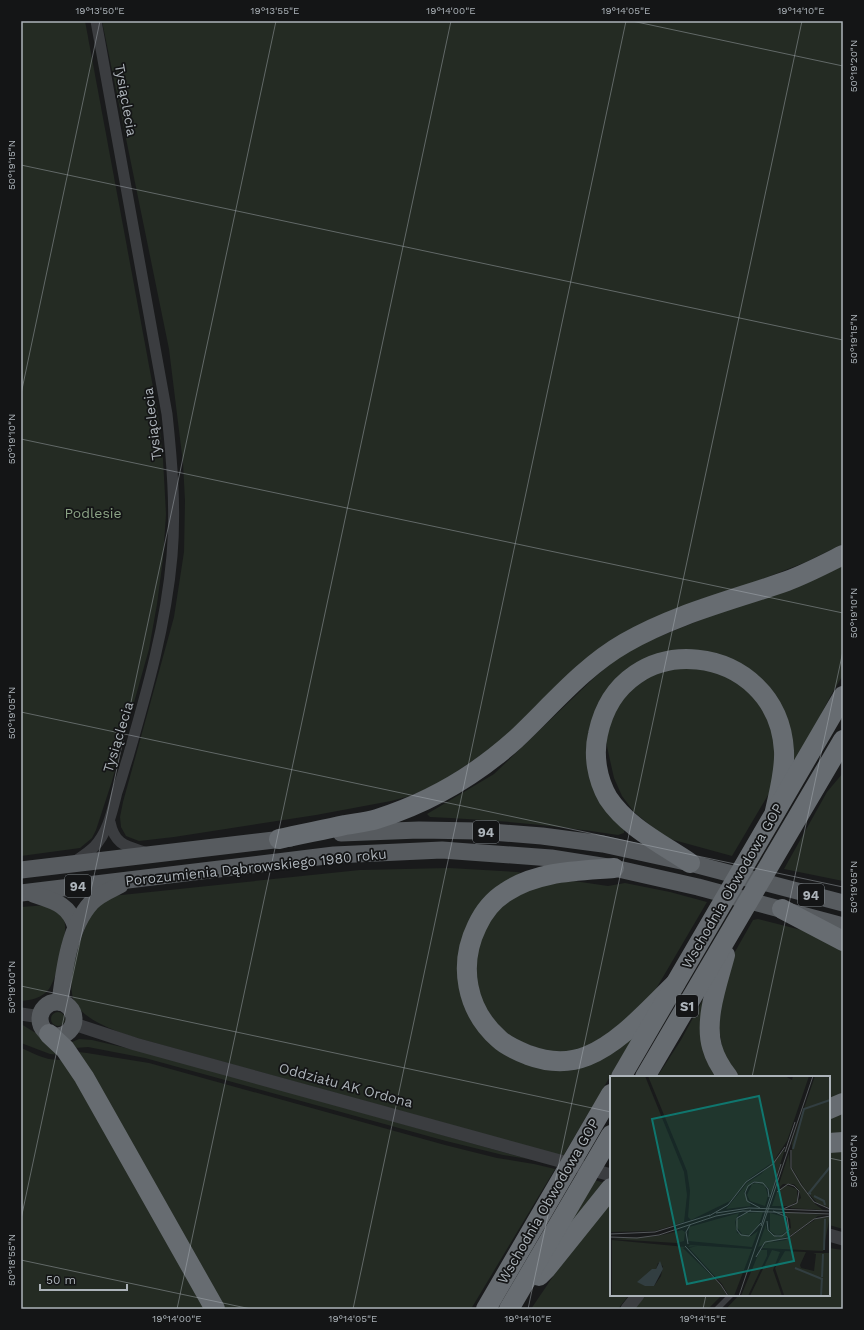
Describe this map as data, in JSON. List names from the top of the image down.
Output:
{
  "streets": {
    "highway": ["Wschodnia Obwodowa GOP", "S1"],
    "main road": ["94", "Porozumienia Dąbrowskiego 1980 roku"],
    "street": ["Tysiąclecia", "Oddziału AK Ordona"]
  },
  "crossings": [
    ["Tysiąclecia", "Porozumienia Dąbrowskiego 1980 roku"]
  ],
  "parks": ["Podlesie"],
  "scale_bar": "50 m",
  "coordinates": [
    "19°13'50\"E",
    "19°13'55\"E",
    "19°14'00\"E",
    "19°14'05\"E",
    "19°14'10\"E",
    "50°19'20\"N",
    "50°19'15\"N",
    "50°19'10\"N",
    "50°19'05\"N",
    "50°19'00\"N",
    "50°18'55\"N",
    "19°14'15\"E"
  ]
}
